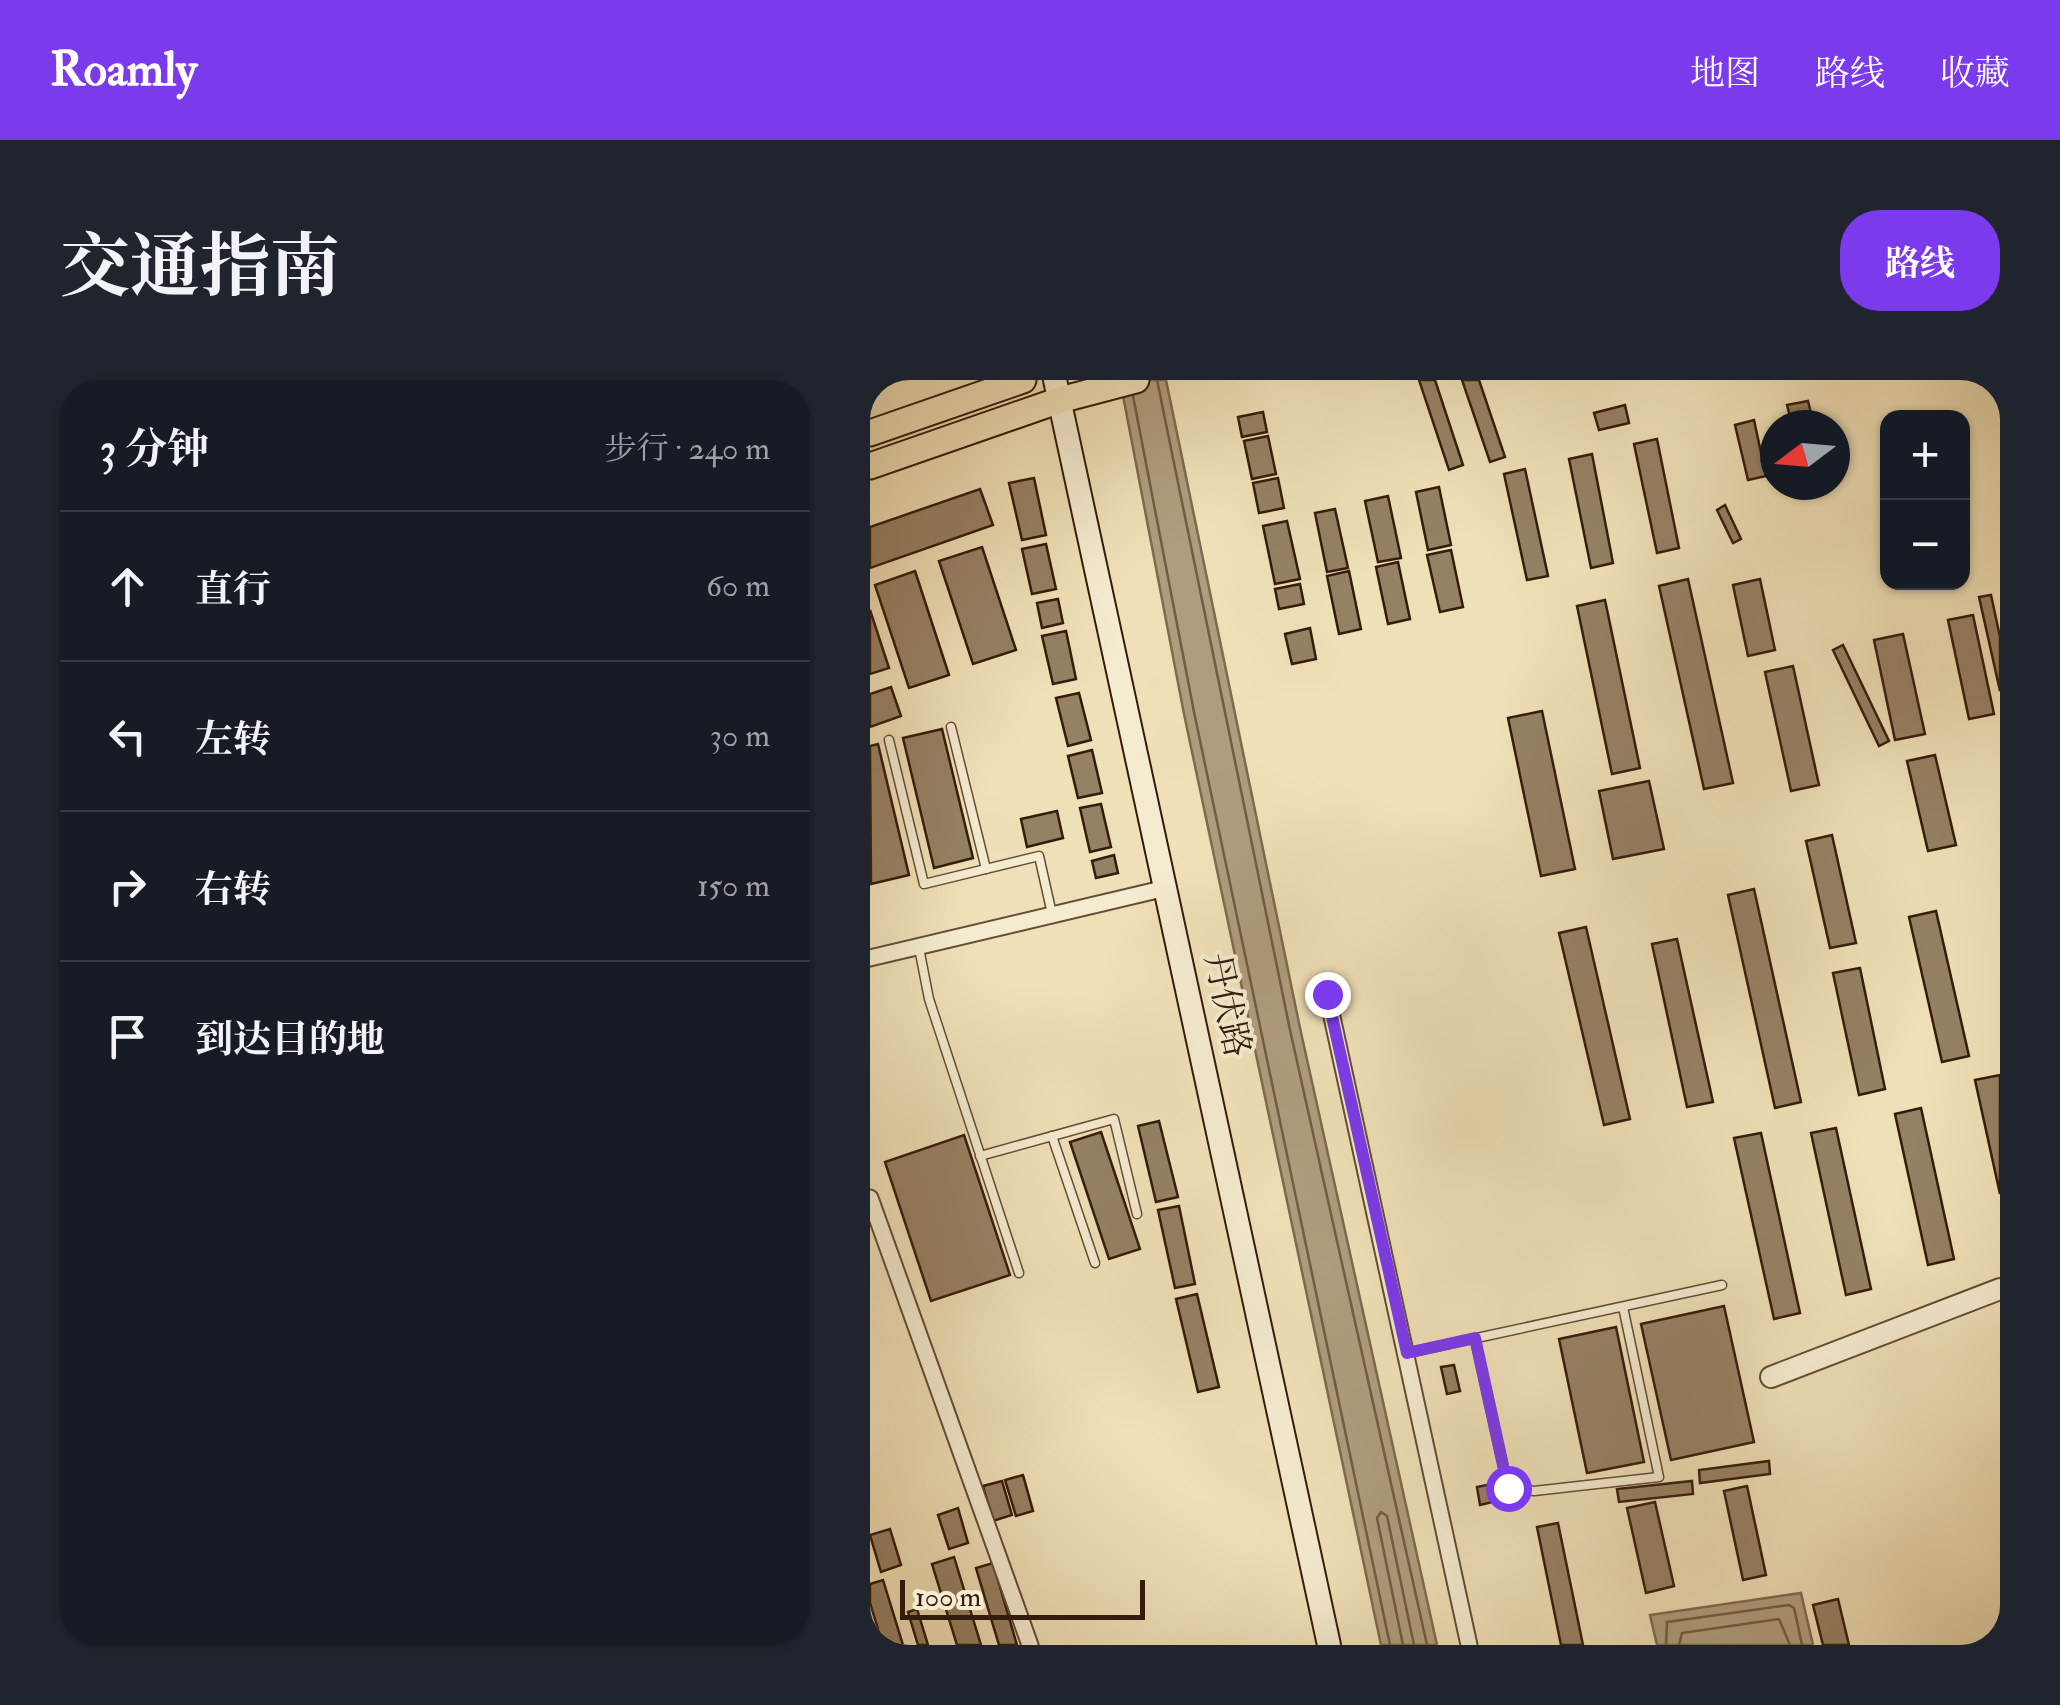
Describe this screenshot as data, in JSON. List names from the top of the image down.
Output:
{
  "streets": {
    "main road": ["丹伏路"]
  },
  "scale_bar": "100 m",
  "north": "left",
  "page": {
    "header": "Roamly",
    "nav": ["地图", "路线", "收藏"],
    "title": "交通指南",
    "buttons": "路线",
    "heading": ["3 分钟", "步行 · 240 m"],
    "map_buttons": ["+", "−"],
    "list": [
      ["直行", "60 m"],
      ["左转", "30 m"],
      ["右转", "150 m"],
      "到达目的地"
    ],
    "scale": "100 m"
  }
}
